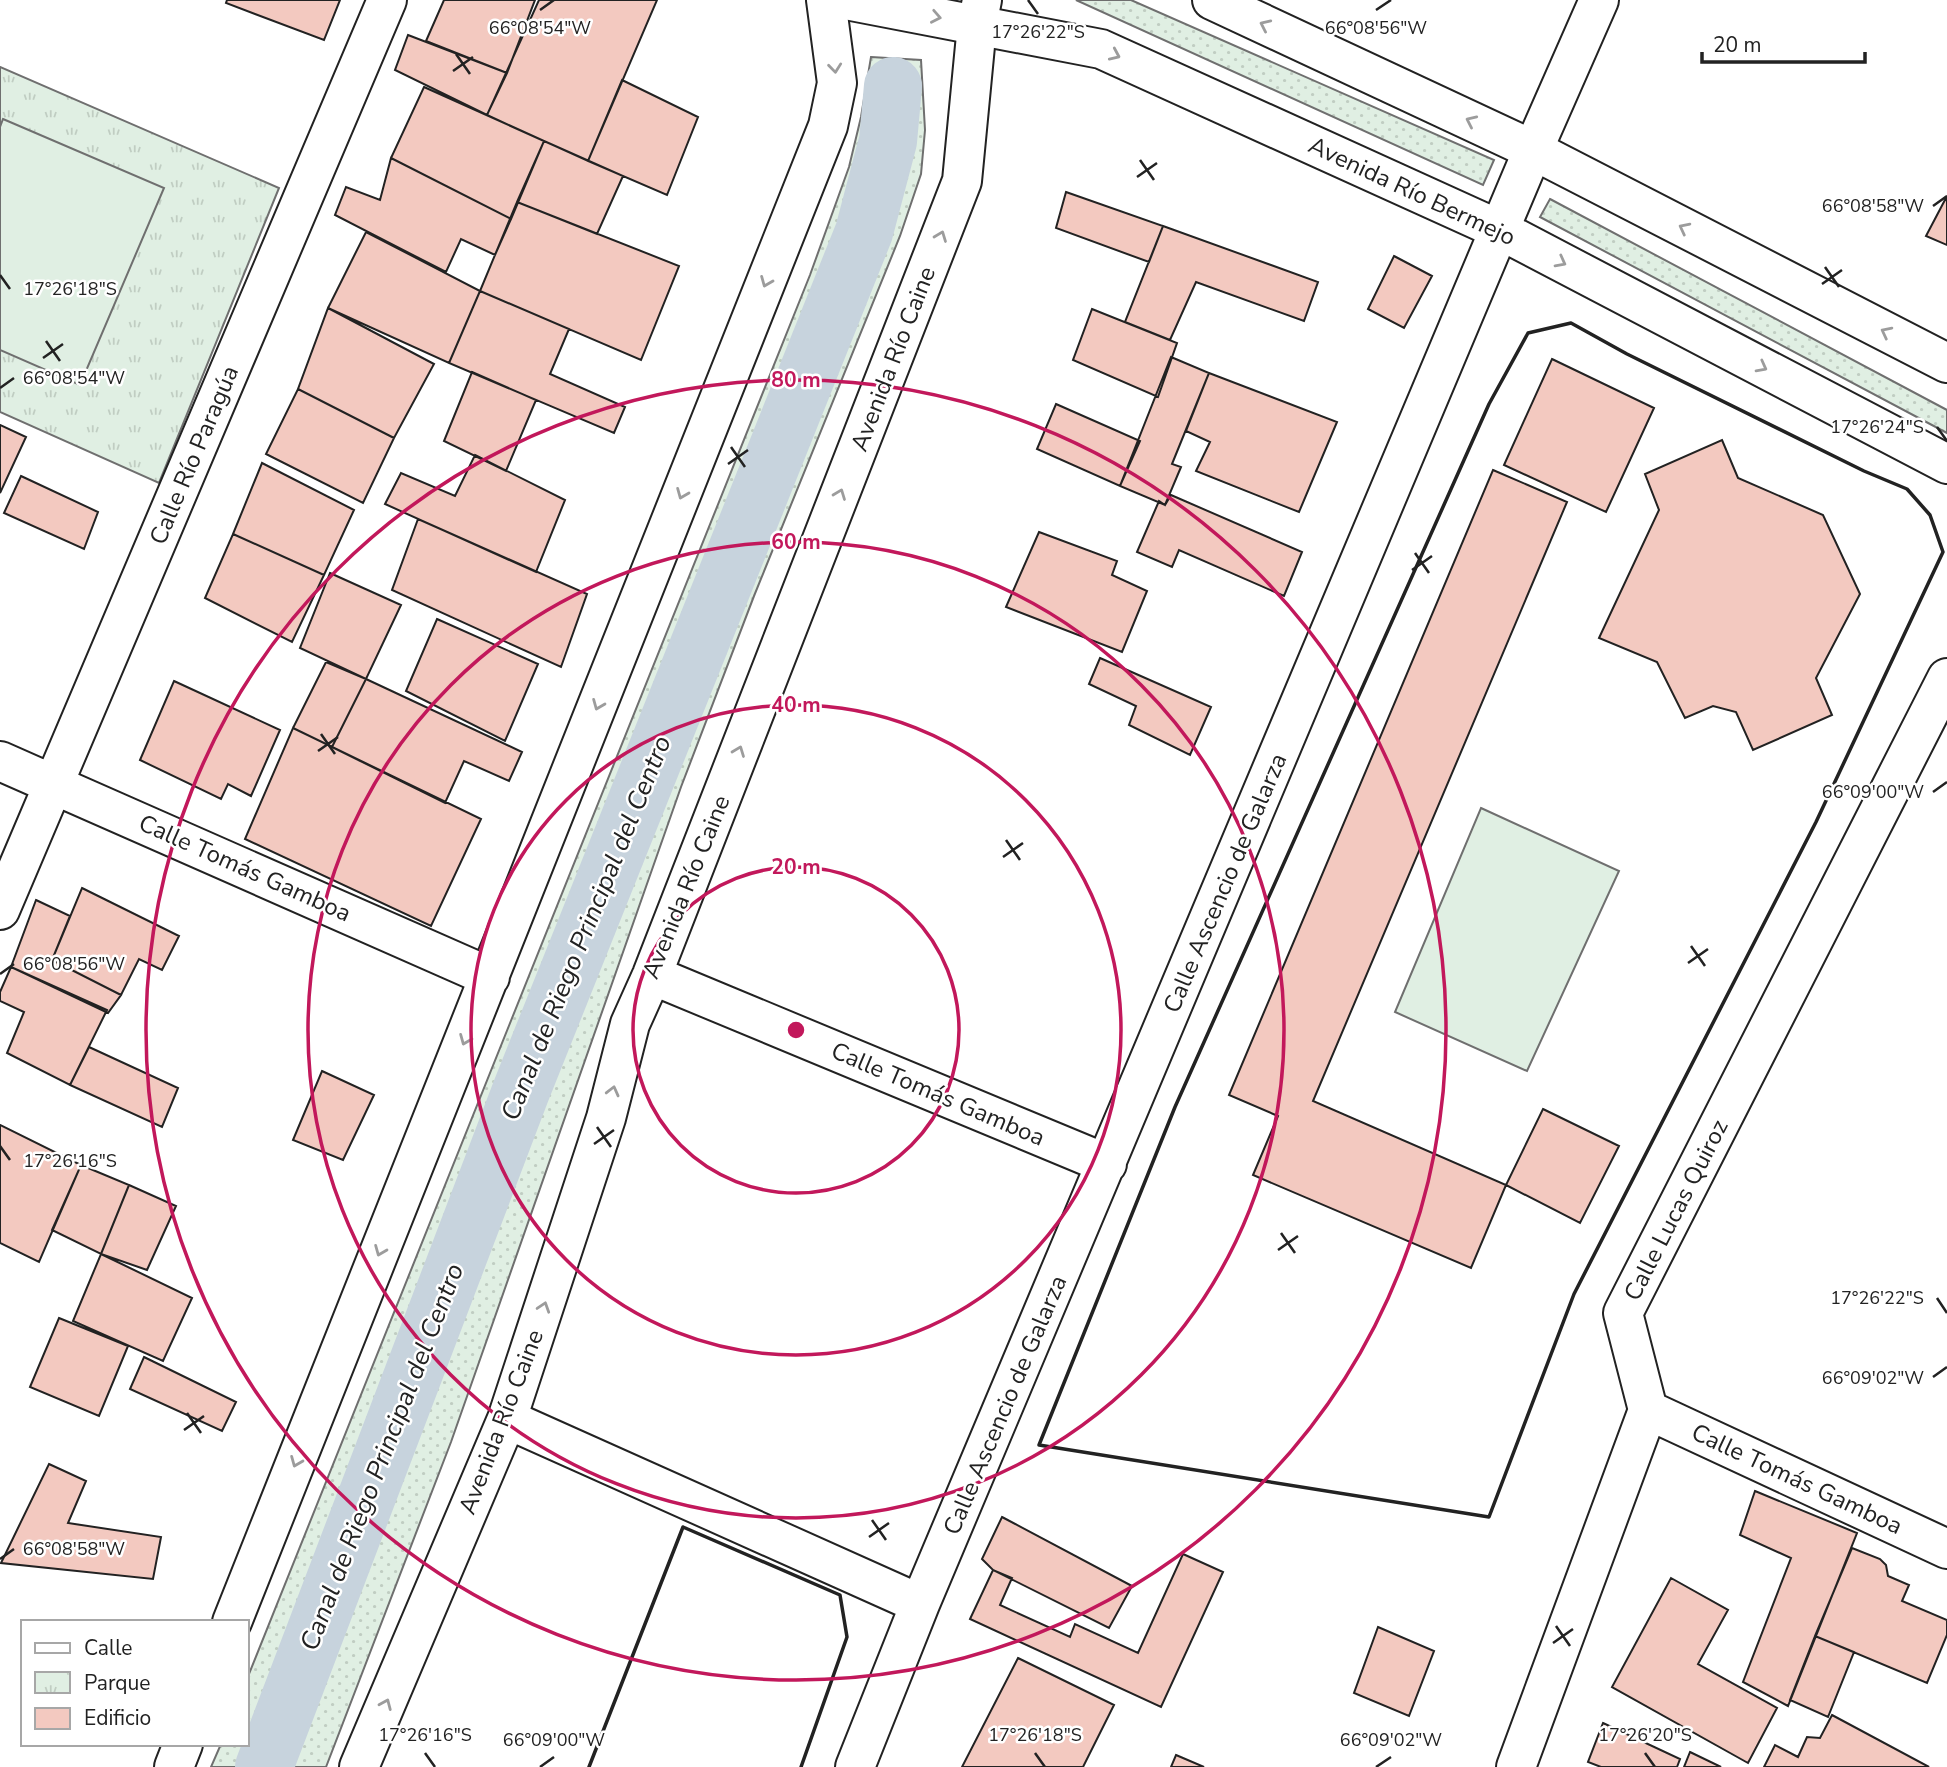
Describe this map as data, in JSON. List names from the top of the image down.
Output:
{
  "streets": {
    "street": [
      "Avenida Río Bermejo",
      "Avenida Río Caine",
      "Calle Río Paragúa",
      "Calle Tomás Gamboa",
      "Calle Ascencio de Galarza",
      "Calle Lucas Quiroz"
    ]
  },
  "crossings": [
    ["Avenida Río Bermejo", "Avenida Río Caine"],
    ["Avenida Río Bermejo", "Calle Ascencio de Galarza"],
    ["Avenida Río Caine", "Calle Tomás Gamboa"],
    ["Calle Río Paragúa", "Calle Tomás Gamboa"],
    ["Calle Tomás Gamboa", "Calle Ascencio de Galarza"],
    ["Calle Tomás Gamboa", "Calle Lucas Quiroz"]
  ],
  "water": ["Canal de Riego Principal del Centro"],
  "legend": ["Calle", "Parque", "Edificio"],
  "scale_bar": "20 m",
  "coordinates": [
    "66°08'54\"W",
    "66°08'56\"W",
    "17°26'22\"S",
    "66°08'58\"W",
    "17°26'18\"S",
    "17°26'24\"S",
    "66°09'00\"W",
    "17°26'16\"S",
    "66°09'02\"W",
    "17°26'20\"S"
  ],
  "rings": [
    "80 m",
    "60 m",
    "40 m",
    "20 m"
  ]
}
